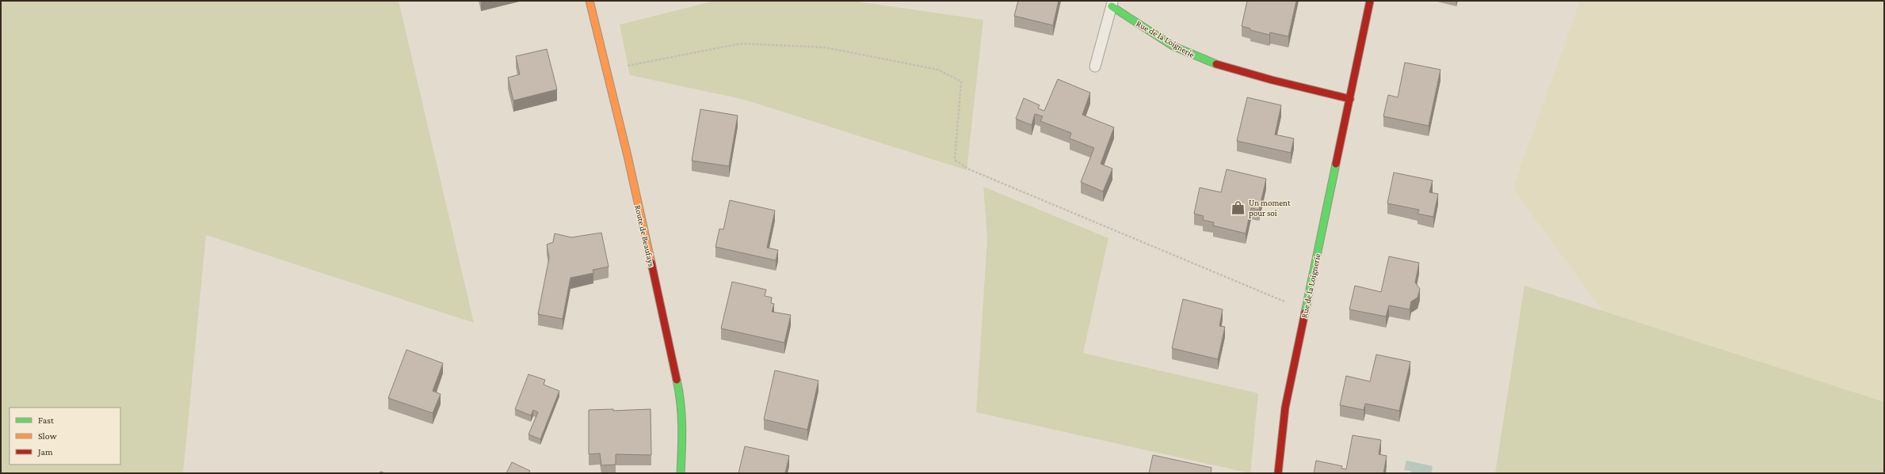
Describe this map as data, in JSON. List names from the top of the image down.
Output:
{
  "streets": {
    "street": ["Rue de la Loignerie", "Route de Beaufays"]
  },
  "places": {
    "shop": ["Un moment pour soi"]
  },
  "legend": ["Fast", "Slow", "Jam"]
}
